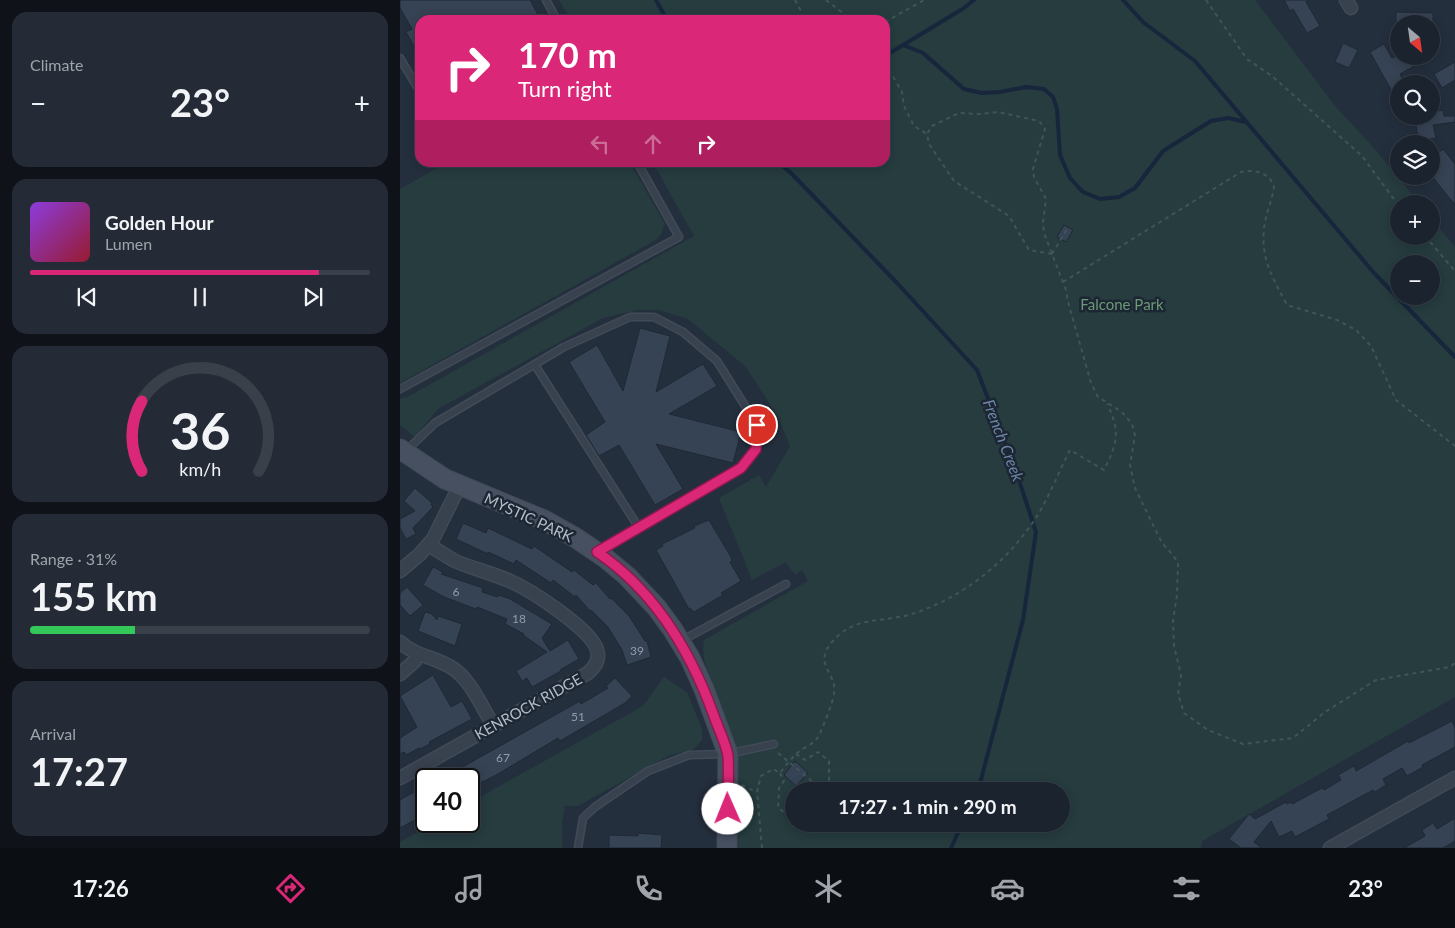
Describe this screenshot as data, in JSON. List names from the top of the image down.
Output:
{
  "streets": {
    "street": ["MYSTIC PARK", "KENROCK RIDGE"]
  },
  "water": ["French Creek"],
  "parks": ["Falcone Park"],
  "house_numbers": [
    "6",
    "18",
    "39",
    "51",
    "67"
  ],
  "north": "bottom right",
  "page": {
    "tile": [
      "Climate",
      ["Range · 31%", "155 km"],
      ["Arrival", "17:27"]
    ],
    "map_buttons": ["+", "−"],
    "turn": ["170 m", "Turn right"],
    "heat": ["−", "23°", "+"],
    "song": ["Golden Hour", "Lumen"],
    "limit": "40",
    "trip": "17:27 · 1 min · 290 m",
    "tabs": ["17:26", "23°"],
    "gauge": ["36", "km/h"]
  }
}
